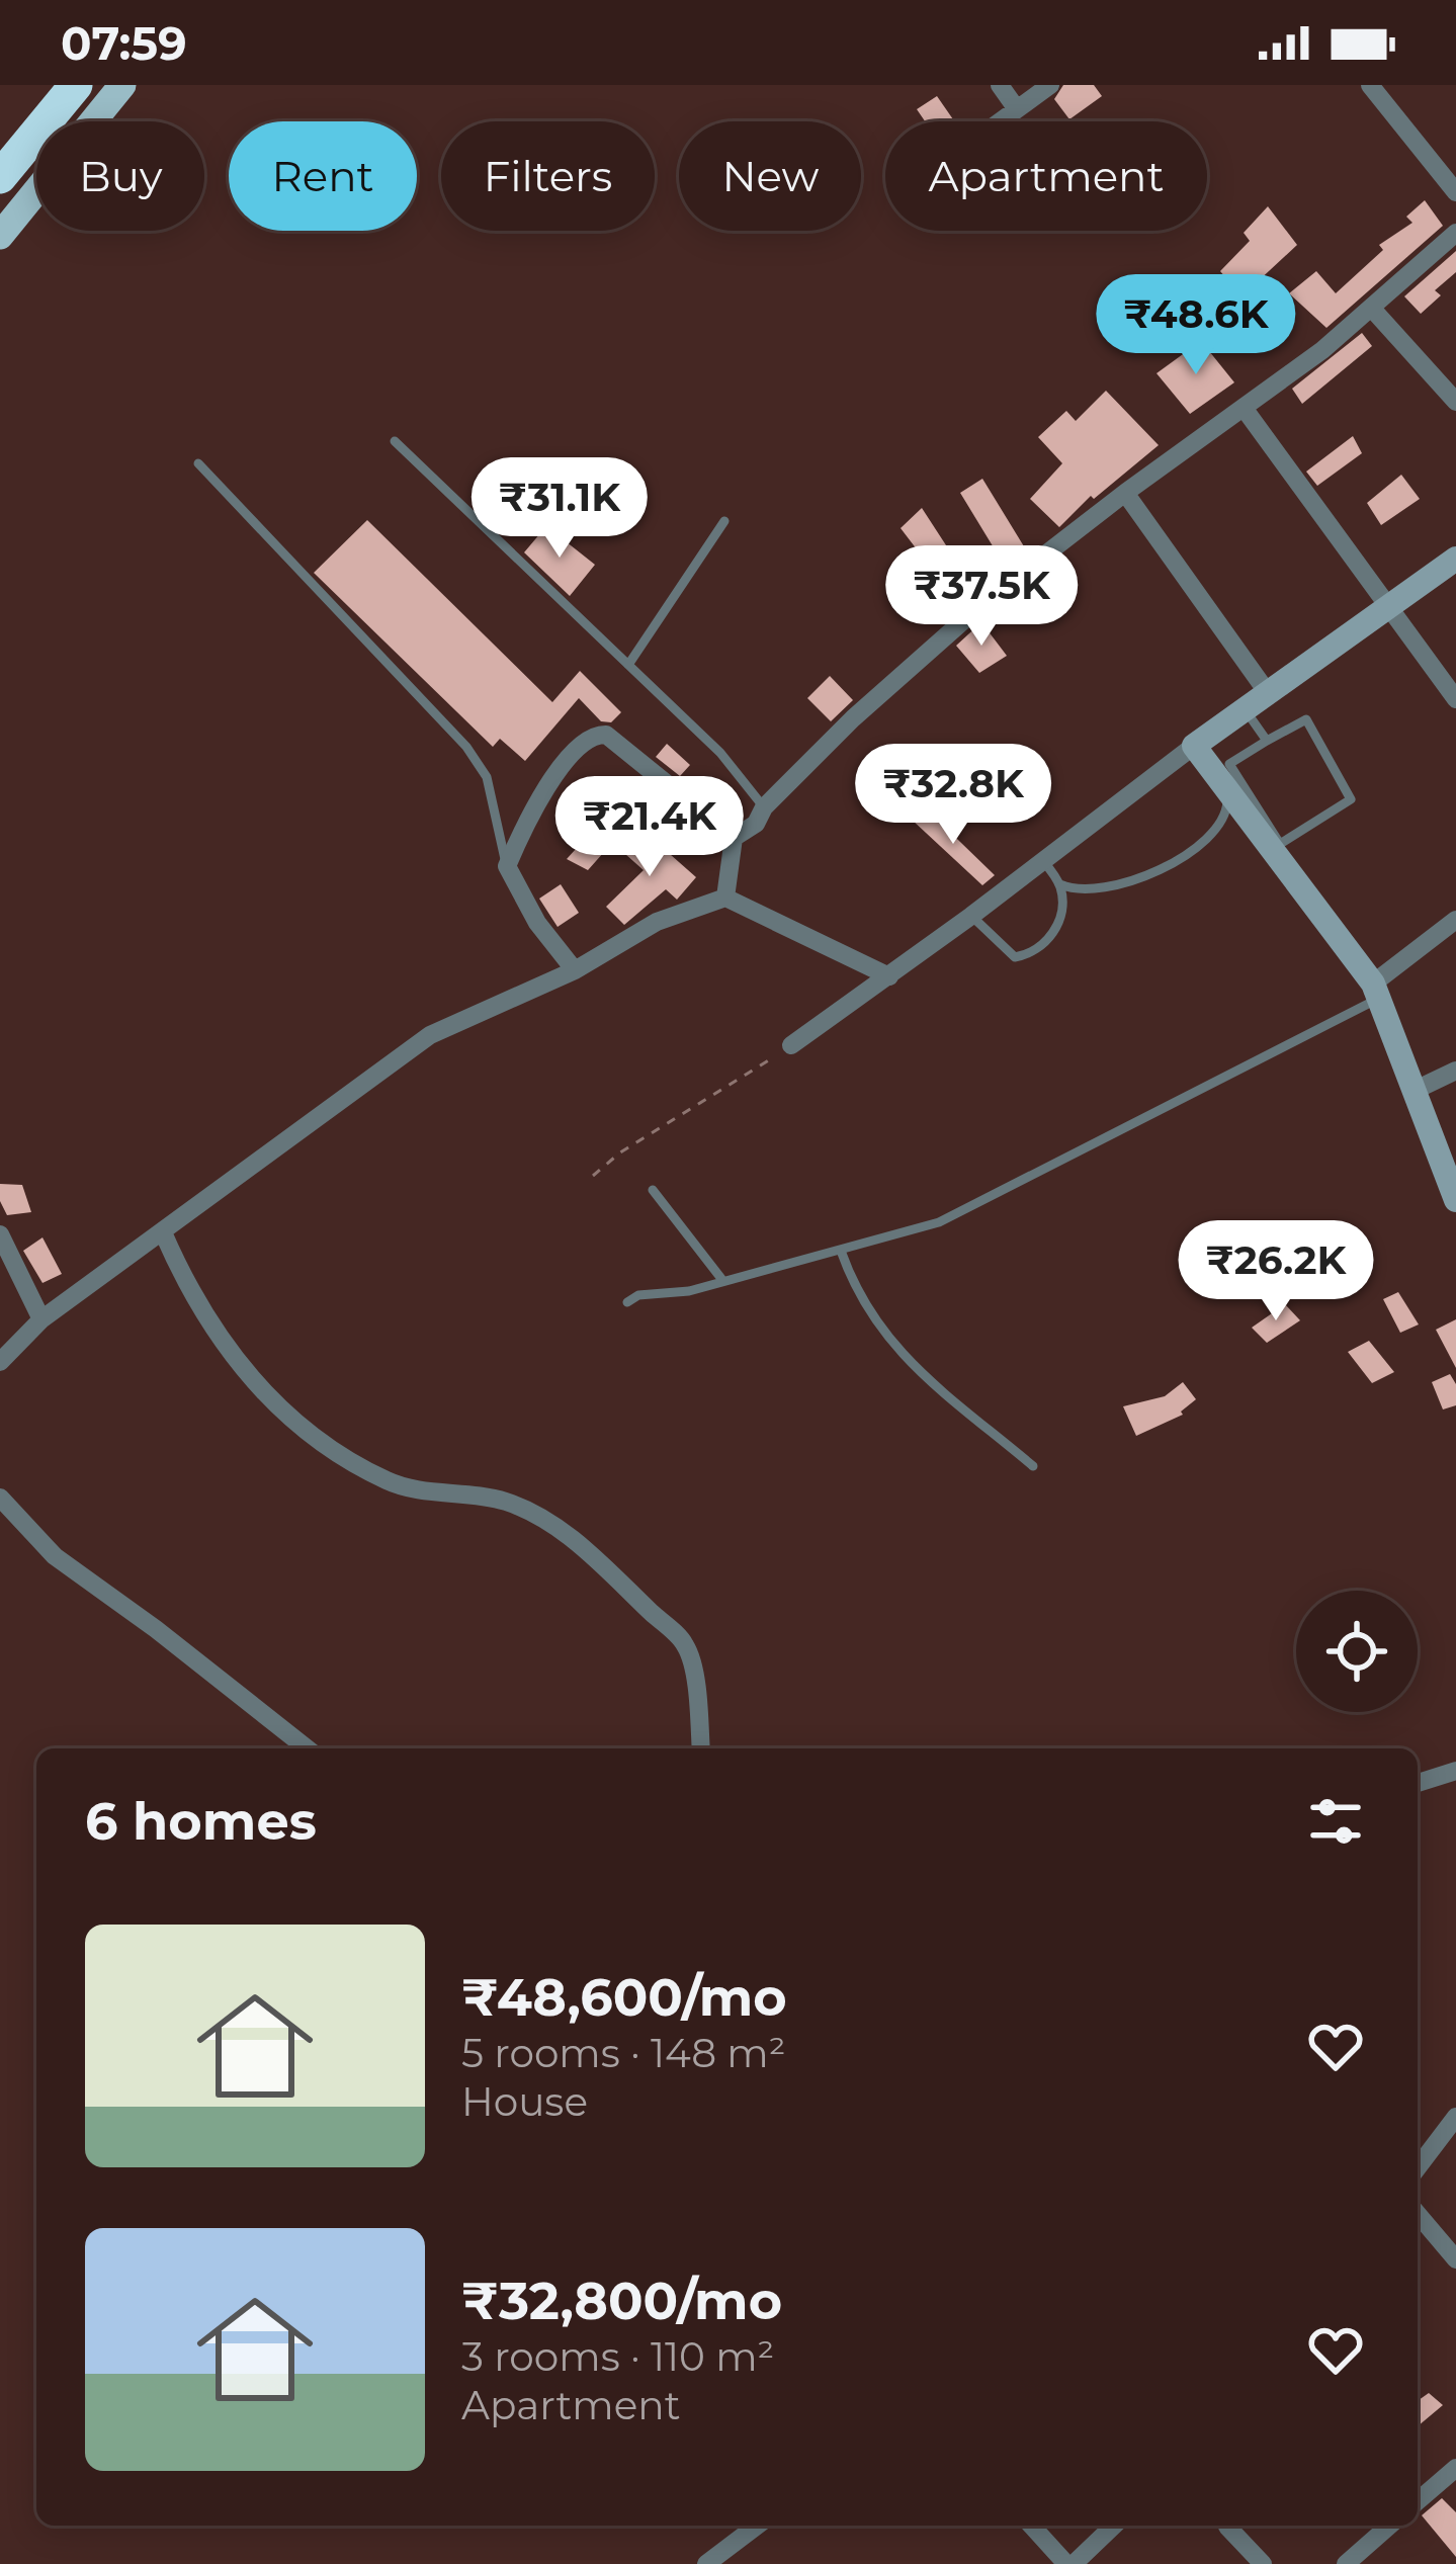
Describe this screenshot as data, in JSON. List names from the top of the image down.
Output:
{
  "page": {
    "status": "07:59",
    "chip": [
      "Buy",
      "Rent",
      "Filters",
      "New",
      "Apartment"
    ],
    "price": [
      "₹48.6K",
      "₹31.1K",
      "₹37.5K",
      "₹32.8K",
      "₹21.4K",
      "₹26.2K"
    ],
    "heading": "6 homes",
    "list": [
      {
        "name": "₹48,600/mo",
        "note": "5 rooms · 148 m² · House"
      },
      {
        "name": "₹32,800/mo",
        "note": "3 rooms · 110 m² · Apartment"
      }
    ]
  }
}
